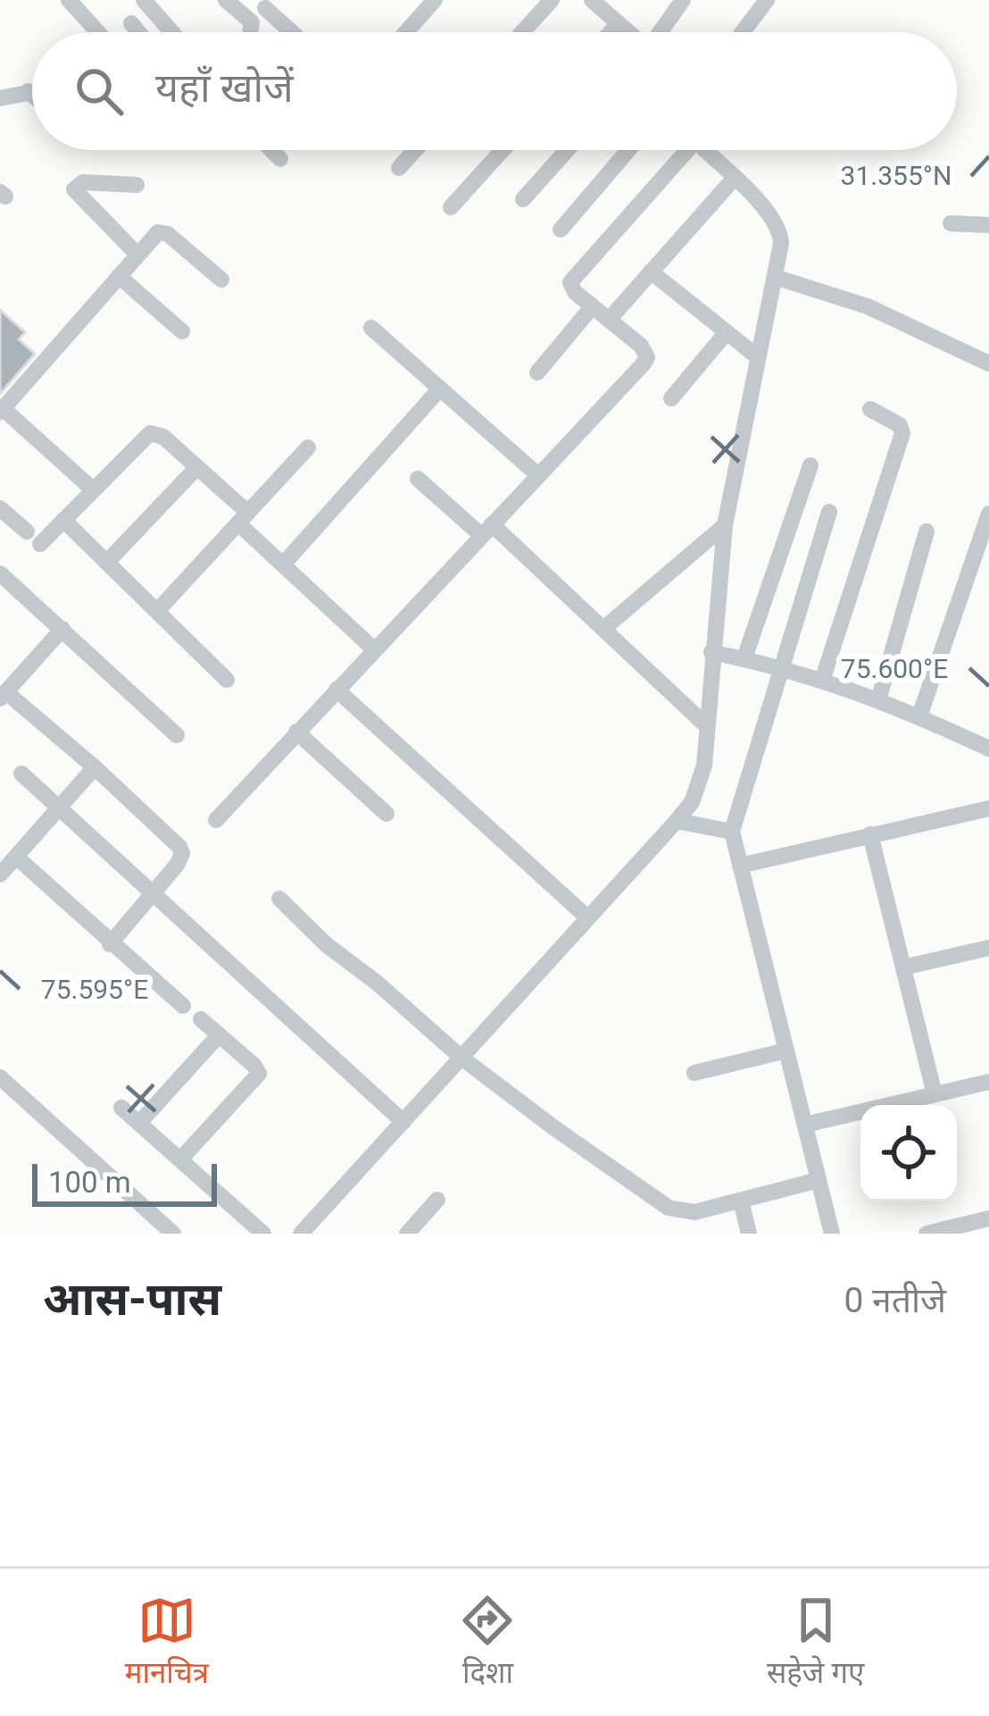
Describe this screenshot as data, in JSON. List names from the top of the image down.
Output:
{
  "scale_bar": "100 m",
  "page": {
    "search": "यहाँ खोजें",
    "scale": "100 m",
    "heading": ["आस-पास", "0 नतीजे"],
    "nav": ["मानचित्र", "दिशा", "सहेजे गए"]
  },
  "coordinates": ["31.355°N", "75.600°E", "75.595°E"]
}
